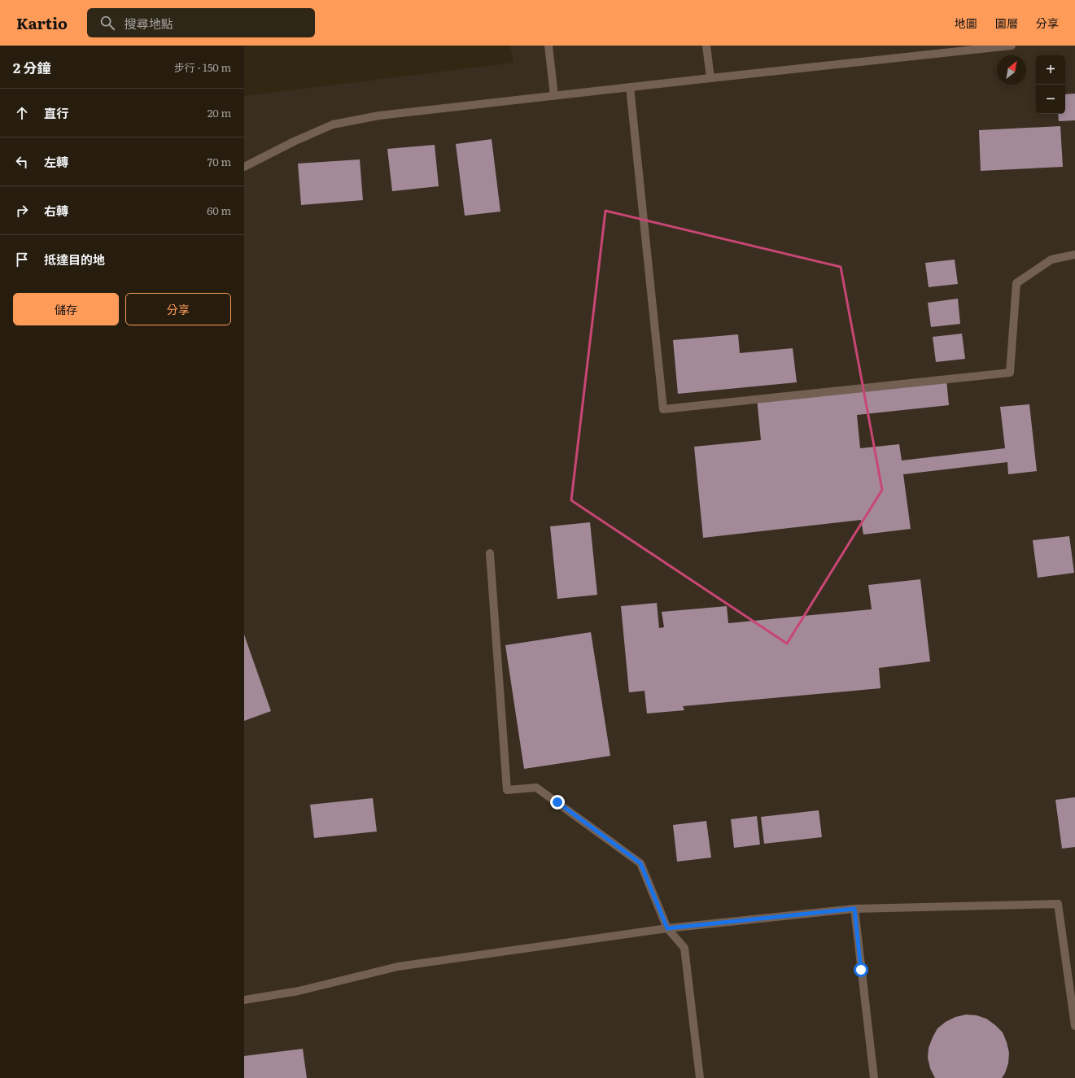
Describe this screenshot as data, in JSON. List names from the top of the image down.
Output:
{
  "north": "top right",
  "page": {
    "header": "Kartio",
    "search": "搜尋地點",
    "nav": ["地圖", "圖層", "分享"],
    "heading": ["2 分鐘", "步行 · 150 m"],
    "map_buttons": ["+", "−"],
    "list": [
      ["直行", "20 m"],
      ["左轉", "70 m"],
      ["右轉", "60 m"],
      "抵達目的地"
    ],
    "buttons": ["儲存", "分享"]
  }
}
